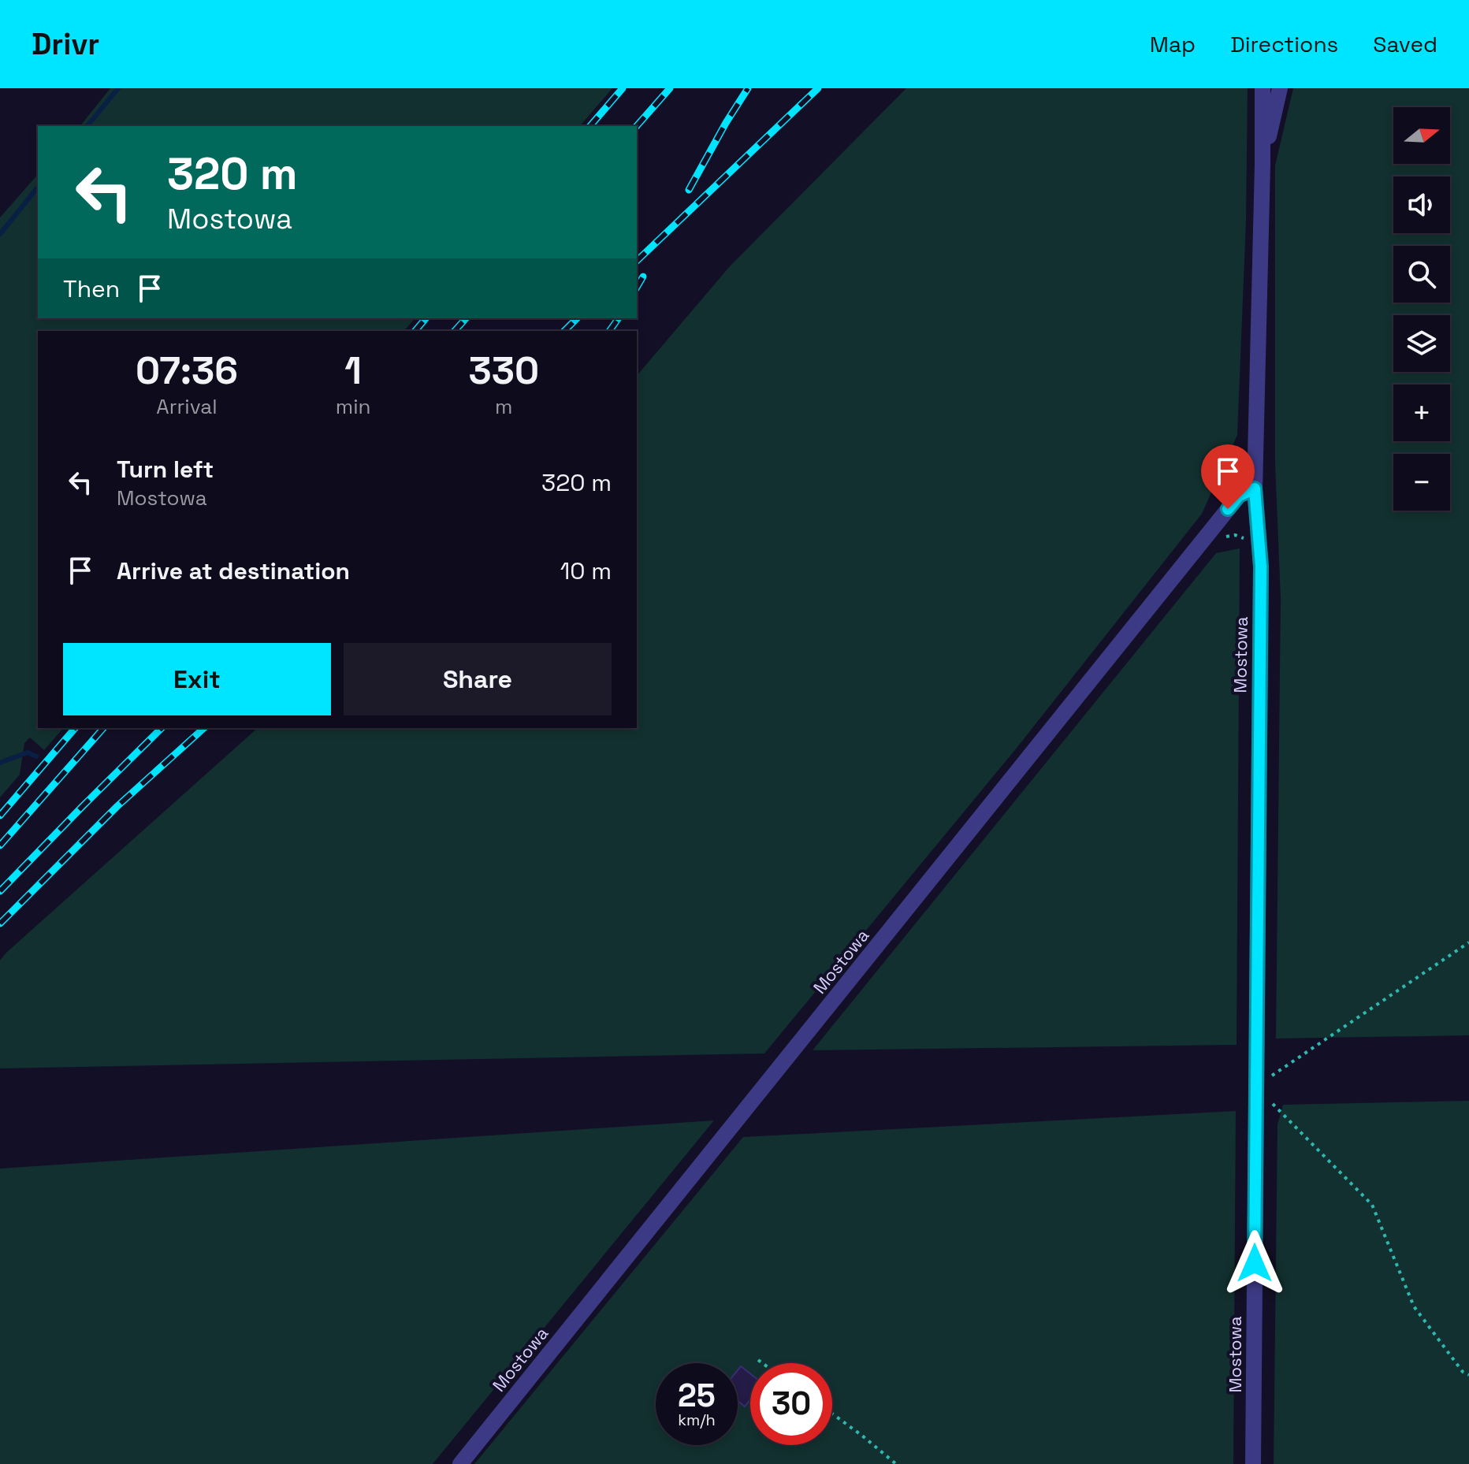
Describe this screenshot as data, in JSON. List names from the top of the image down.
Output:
{
  "streets": {
    "street": ["Mostowa"]
  },
  "north": "right",
  "page": {
    "header": "Drivr",
    "nav": ["Map", "Directions", "Saved"],
    "map_buttons": ["+", "−"],
    "turn": ["320 m", "Mostowa"],
    "then": "Then",
    "eta": [
      "07:36",
      "Arrival",
      "1",
      "min",
      "330",
      "m"
    ],
    "list": [
      {
        "name": "Turn left",
        "note": "Mostowa",
        "value": "320 m"
      },
      {
        "name": "Arrive at destination",
        "value": "10 m"
      }
    ],
    "buttons": ["Exit", "Share"],
    "speed": "25 km/h",
    "limit": "30"
  }
}
